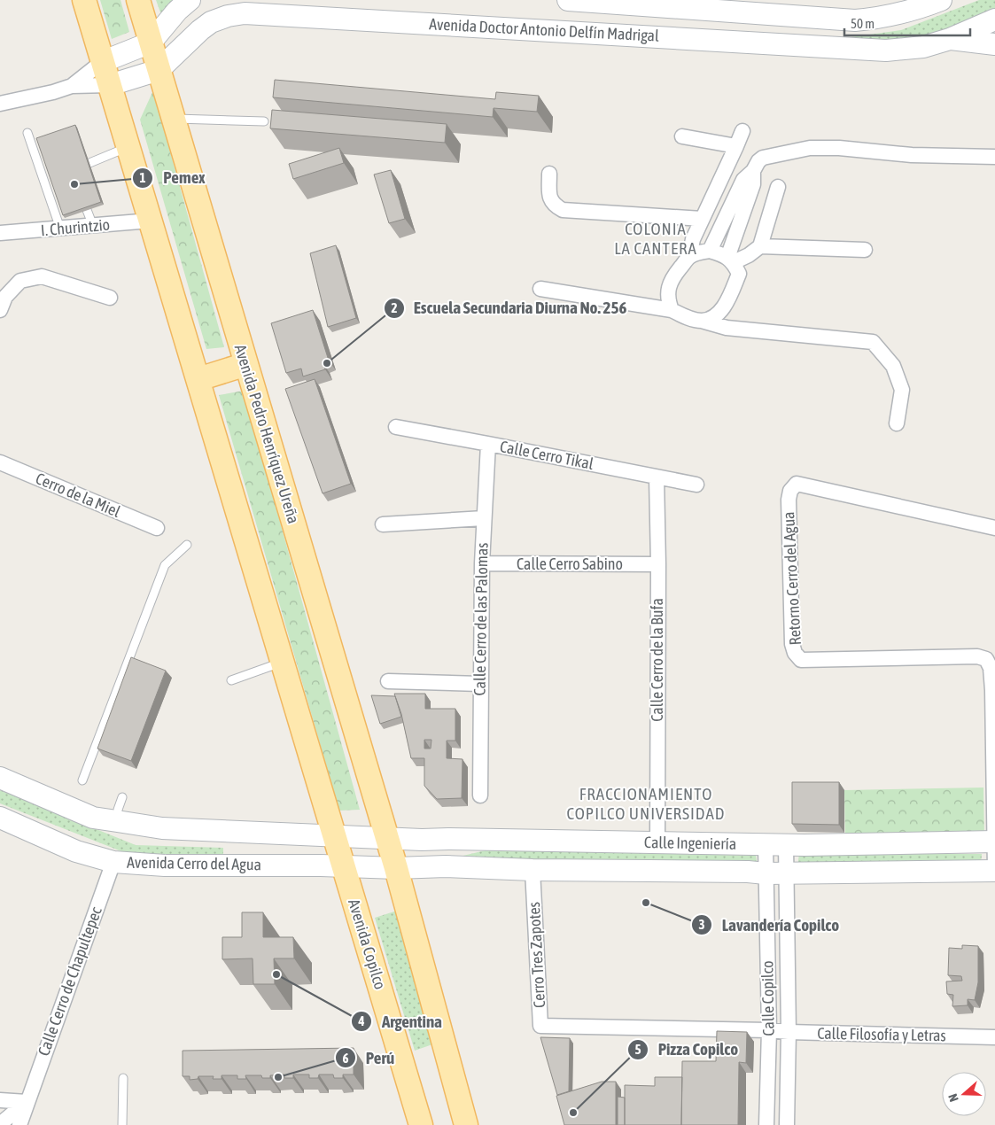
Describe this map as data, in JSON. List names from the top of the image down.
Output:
{
  "streets": {
    "main road": ["Avenida Pedro Henríquez Ureña", "Avenida Copilco"],
    "street": [
      "Avenida Doctor Antonio Delfín Madrigal",
      "I. Churintzio",
      "Calle Cerro Tikal",
      "Cerro de la Miel",
      "Calle Cerro Sabino",
      "Retorno Cerro del Agua",
      "Calle Cerro de las Palomas",
      "Calle Cerro de la Bufa",
      "Calle Ingeniería",
      "Avenida Cerro del Agua",
      "Cerro Tres Zapotes",
      "Calle Cerro de Chapultepec",
      "Calle Copilco",
      "Calle Filosofía y Letras"
    ]
  },
  "crossings": [
    ["Avenida Doctor Antonio Delfín Madrigal", "Avenida Pedro Henríquez Ureña"],
    ["Avenida Pedro Henríquez Ureña", "Calle Ingeniería"],
    ["Avenida Pedro Henríquez Ureña", "Avenida Cerro del Agua"],
    ["Calle Cerro Tikal", "Calle Cerro de las Palomas"],
    ["Calle Cerro Tikal", "Calle Cerro de la Bufa"],
    ["Calle Cerro Sabino", "Calle Cerro de las Palomas"],
    ["Calle Cerro Sabino", "Calle Cerro de la Bufa"],
    ["Retorno Cerro del Agua", "Calle Ingeniería"],
    ["Calle Cerro de la Bufa", "Calle Ingeniería"],
    ["Calle Ingeniería", "Avenida Cerro del Agua"],
    ["Calle Ingeniería", "Cerro Tres Zapotes"],
    ["Calle Ingeniería", "Calle Copilco"],
    ["Avenida Cerro del Agua", "Avenida Copilco"],
    ["Avenida Cerro del Agua", "Calle Cerro de Chapultepec"],
    ["Cerro Tres Zapotes", "Calle Copilco"],
    ["Cerro Tres Zapotes", "Calle Filosofía y Letras"],
    ["Calle Copilco", "Calle Filosofía y Letras"]
  ],
  "districts": ["COLONIA LA CANTERA", "FRACCIONAMIENTO COPILCO UNIVERSIDAD"],
  "places": [
    "Pemex",
    "Escuela Secundaria Diurna No. 256",
    "Lavandería Copilco",
    "Argentina",
    "Perú",
    "Pizza Copilco"
  ],
  "scale_bar": "50 m",
  "north": "left"
}
